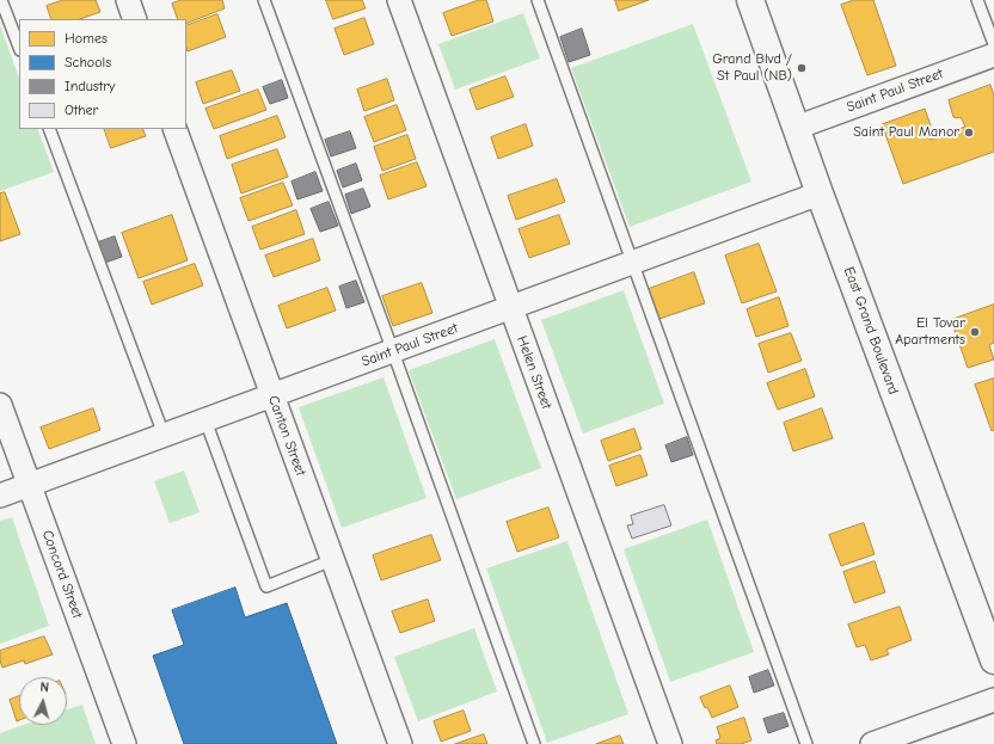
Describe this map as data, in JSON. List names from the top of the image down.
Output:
{
  "streets": {
    "main road": ["East Grand Boulevard"],
    "street": [
      "Saint Paul Street",
      "Helen Street",
      "Canton Street",
      "Concord Street"
    ]
  },
  "crossings": [
    ["Saint Paul Street", "East Grand Boulevard"],
    ["Saint Paul Street", "Helen Street"],
    ["Saint Paul Street", "Canton Street"],
    ["Saint Paul Street", "Concord Street"]
  ],
  "places": ["Grand Blvd / St Paul (NB)", "Saint Paul Manor", "El Tovar Apartments"],
  "legend": [
    "Homes",
    "Schools",
    "Industry",
    "Other"
  ],
  "north": "top"
}
